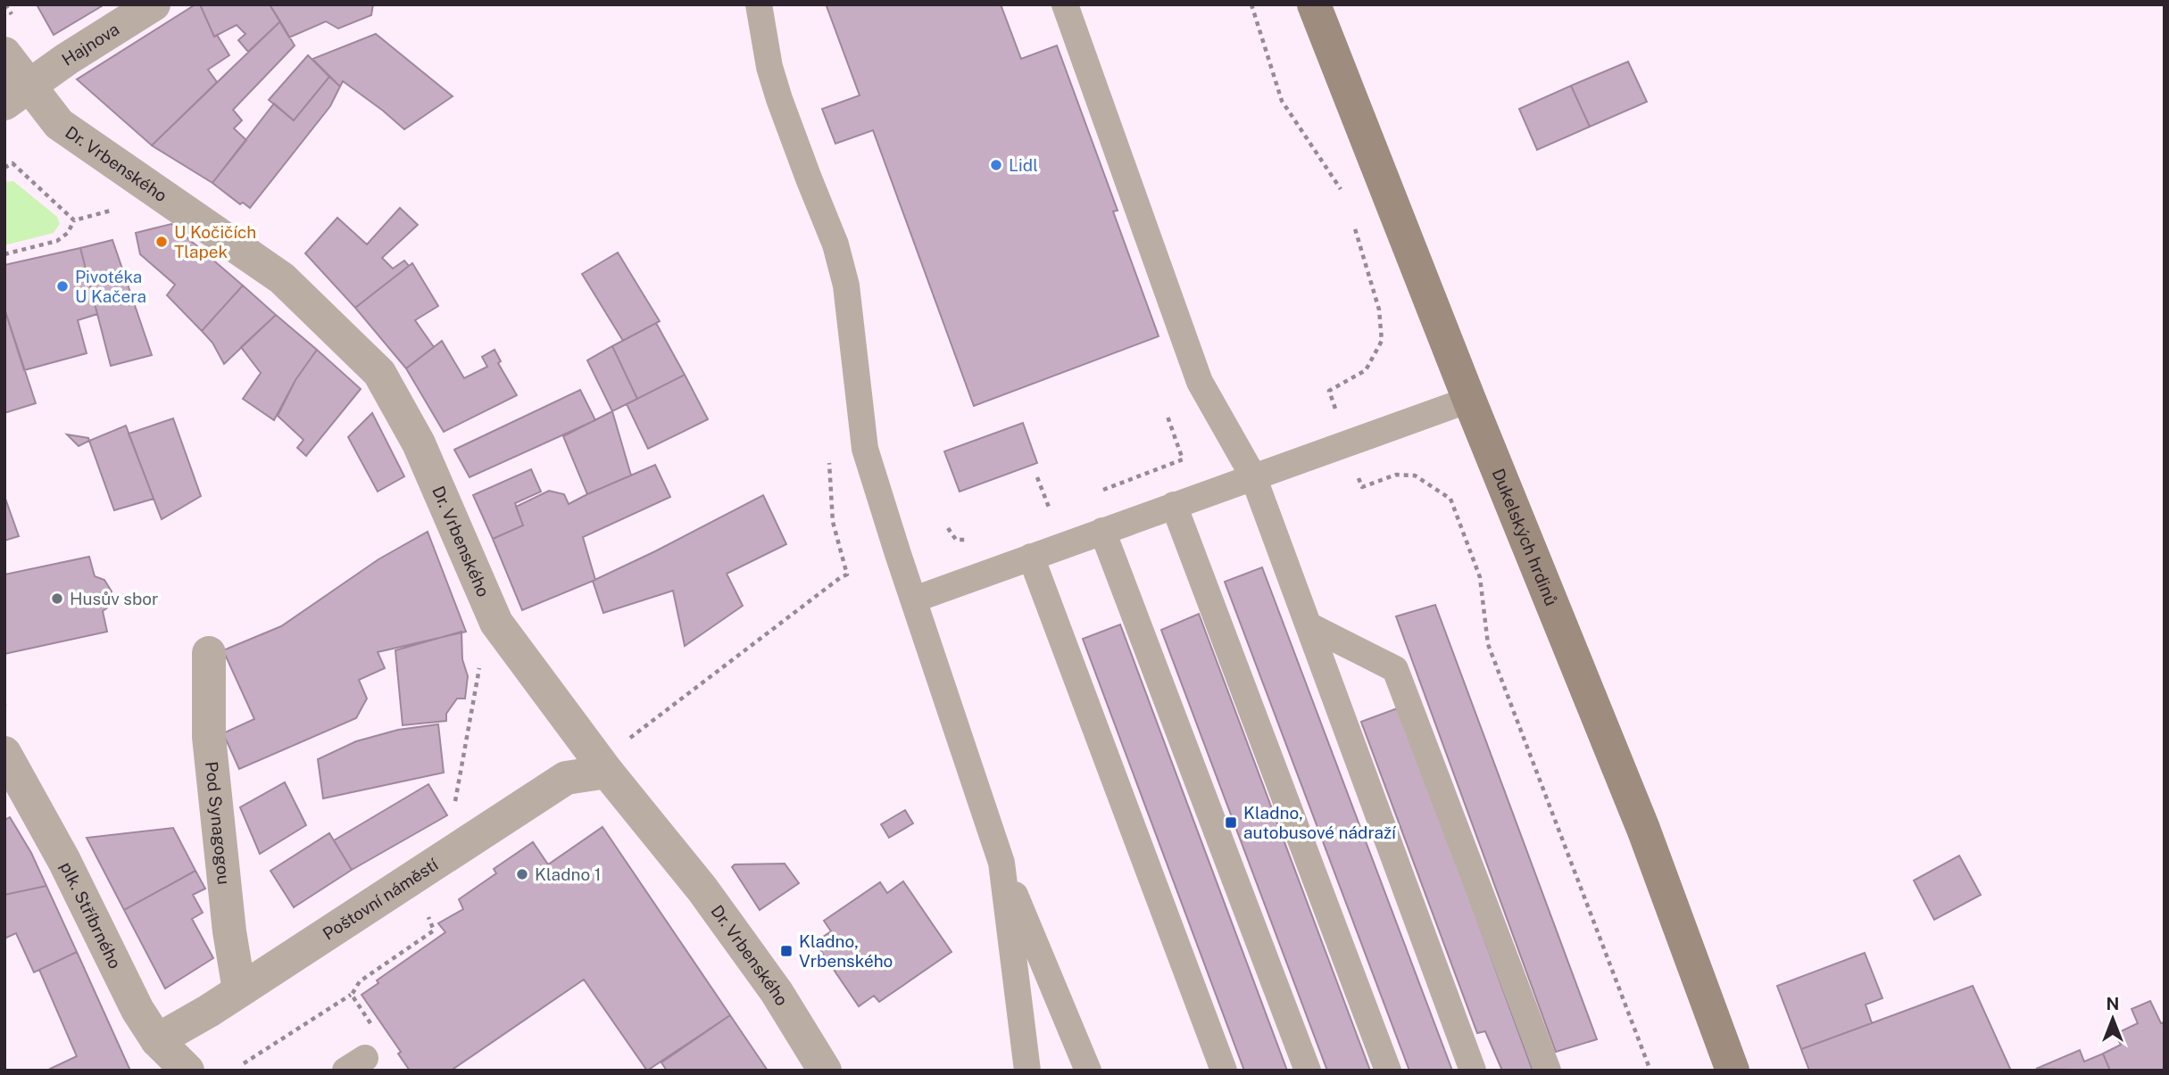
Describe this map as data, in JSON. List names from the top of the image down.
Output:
{
  "streets": {
    "main road": ["Dukelských hrdinů"],
    "street": [
      "Hajnova",
      "Dr. Vrbenského",
      "Pod Synagogou",
      "Poštovní náměstí",
      "plk. Stříbrného"
    ]
  },
  "crossings": [
    ["Hajnova", "Dr. Vrbenského"],
    ["Dr. Vrbenského", "Poštovní náměstí"],
    ["Pod Synagogou", "Poštovní náměstí"],
    ["Poštovní náměstí", "plk. Stříbrného"]
  ],
  "places": {
    "other": [
      "Lidl",
      "U Kočičích Tlapek",
      "Pivotéka U Kačera",
      "Husův sbor",
      "Kladno 1"
    ],
    "transit": ["Kladno, autobusové nádraží", "Kladno, Vrbenského"]
  },
  "north": "top"
}
